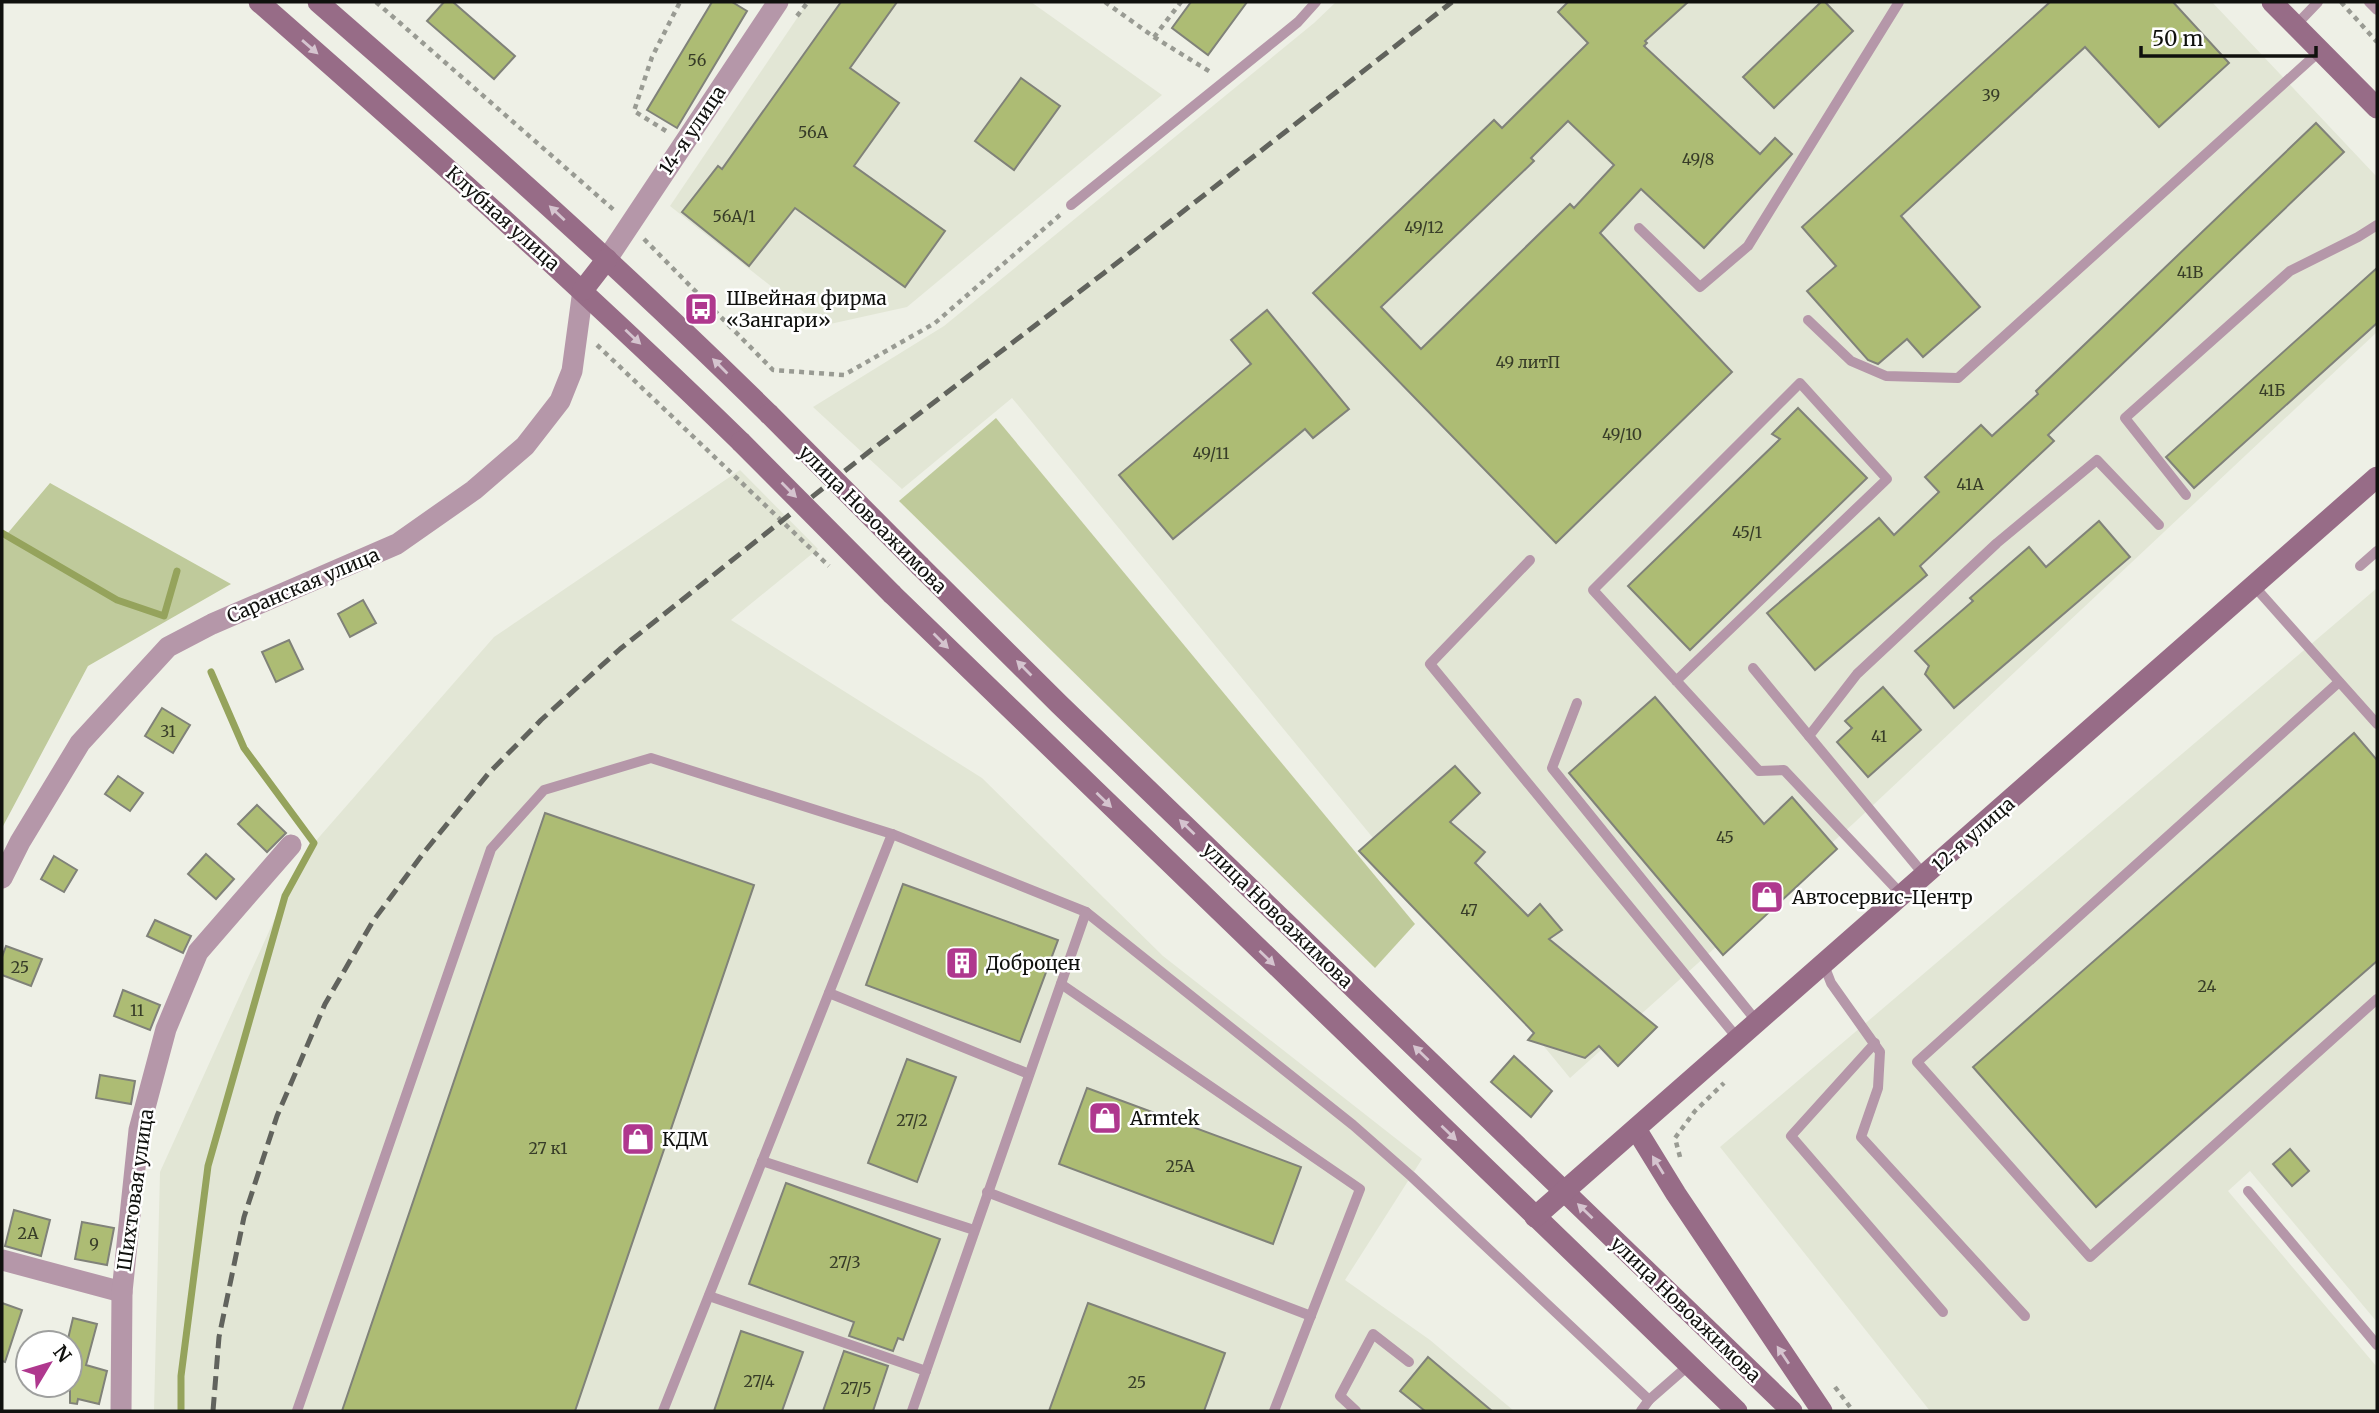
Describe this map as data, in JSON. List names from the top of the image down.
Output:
{
  "streets": {
    "main road": ["Клубная улица", "улица Новоажимова", "12-я улица"],
    "street": ["14-я улица", "Саранская улица", "Шихтовая улица"]
  },
  "crossings": [
    ["14-я улица", "Клубная улица"],
    ["Клубная улица", "улица Новоажимова"],
    ["Клубная улица", "Саранская улица"],
    ["улица Новоажимова", "12-я улица"]
  ],
  "places": {
    "bus stop": ["Швейная фирма «Зангари»"],
    "shop": ["Автосервис-Центр", "Armtek", "КДМ"],
    "building": ["Доброцен"]
  },
  "house_numbers": [
    "56",
    "39",
    "56А",
    "49/8",
    "56А/1",
    "49/12",
    "41В",
    "49 литП",
    "41Б",
    "49/10",
    "49/11",
    "41А",
    "45/1",
    "31",
    "41",
    "45",
    "47",
    "25",
    "24",
    "11",
    "27/2",
    "27 к1",
    "25А",
    "2А",
    "9",
    "27/3",
    "27/4",
    "25",
    "27/5"
  ],
  "scale_bar": "50 m",
  "north": "top right"
}
